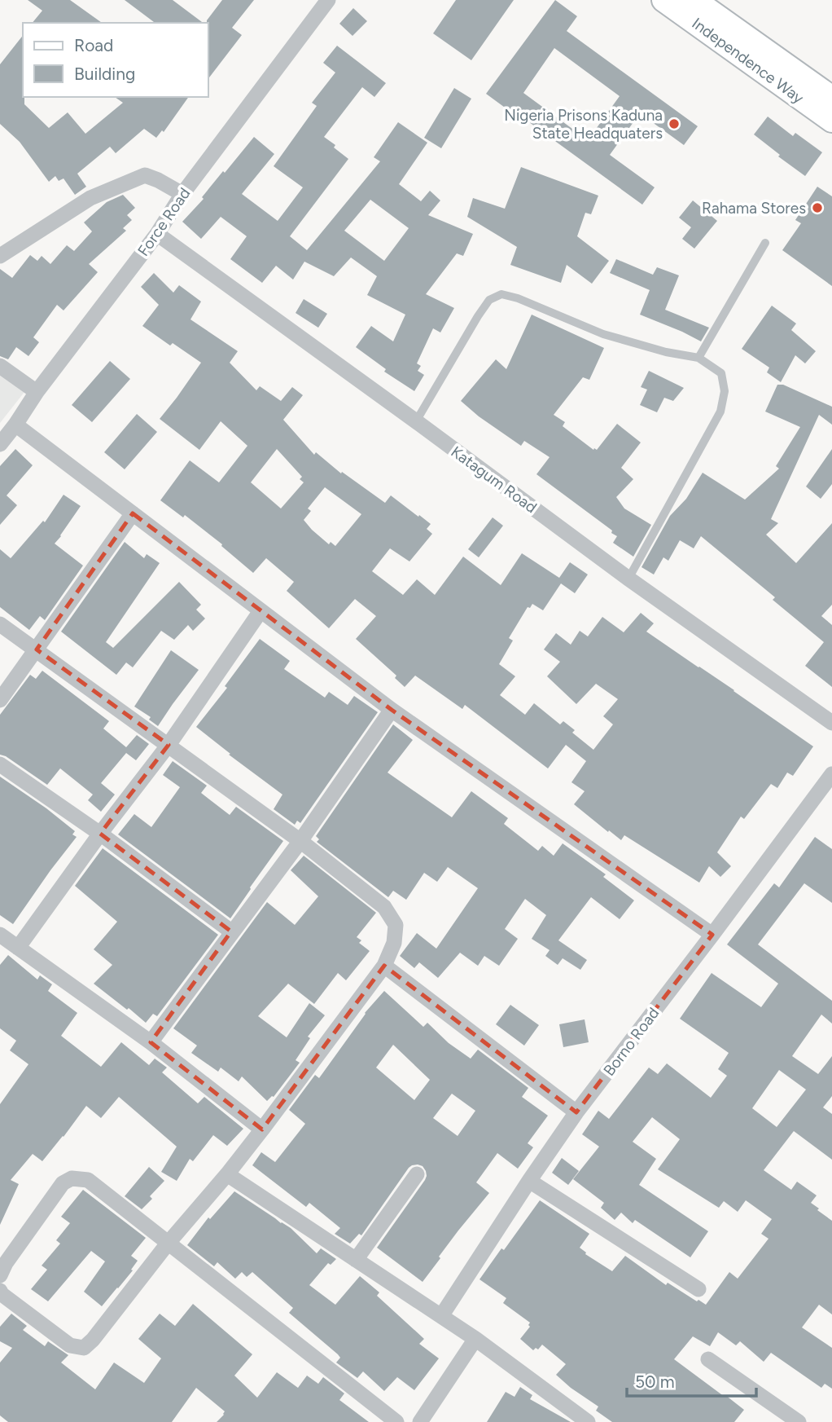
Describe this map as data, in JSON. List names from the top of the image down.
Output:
{
  "streets": {
    "main road": ["Independence Way"],
    "street": ["Force Road", "Katagum Road", "Borno Road"]
  },
  "crossings": [
    ["Force Road", "Katagum Road"]
  ],
  "places": ["Nigeria Prisons Kaduna State Headquaters", "Rahama Stores"],
  "legend": ["Road", "Building"],
  "scale_bar": "50 m"
}
